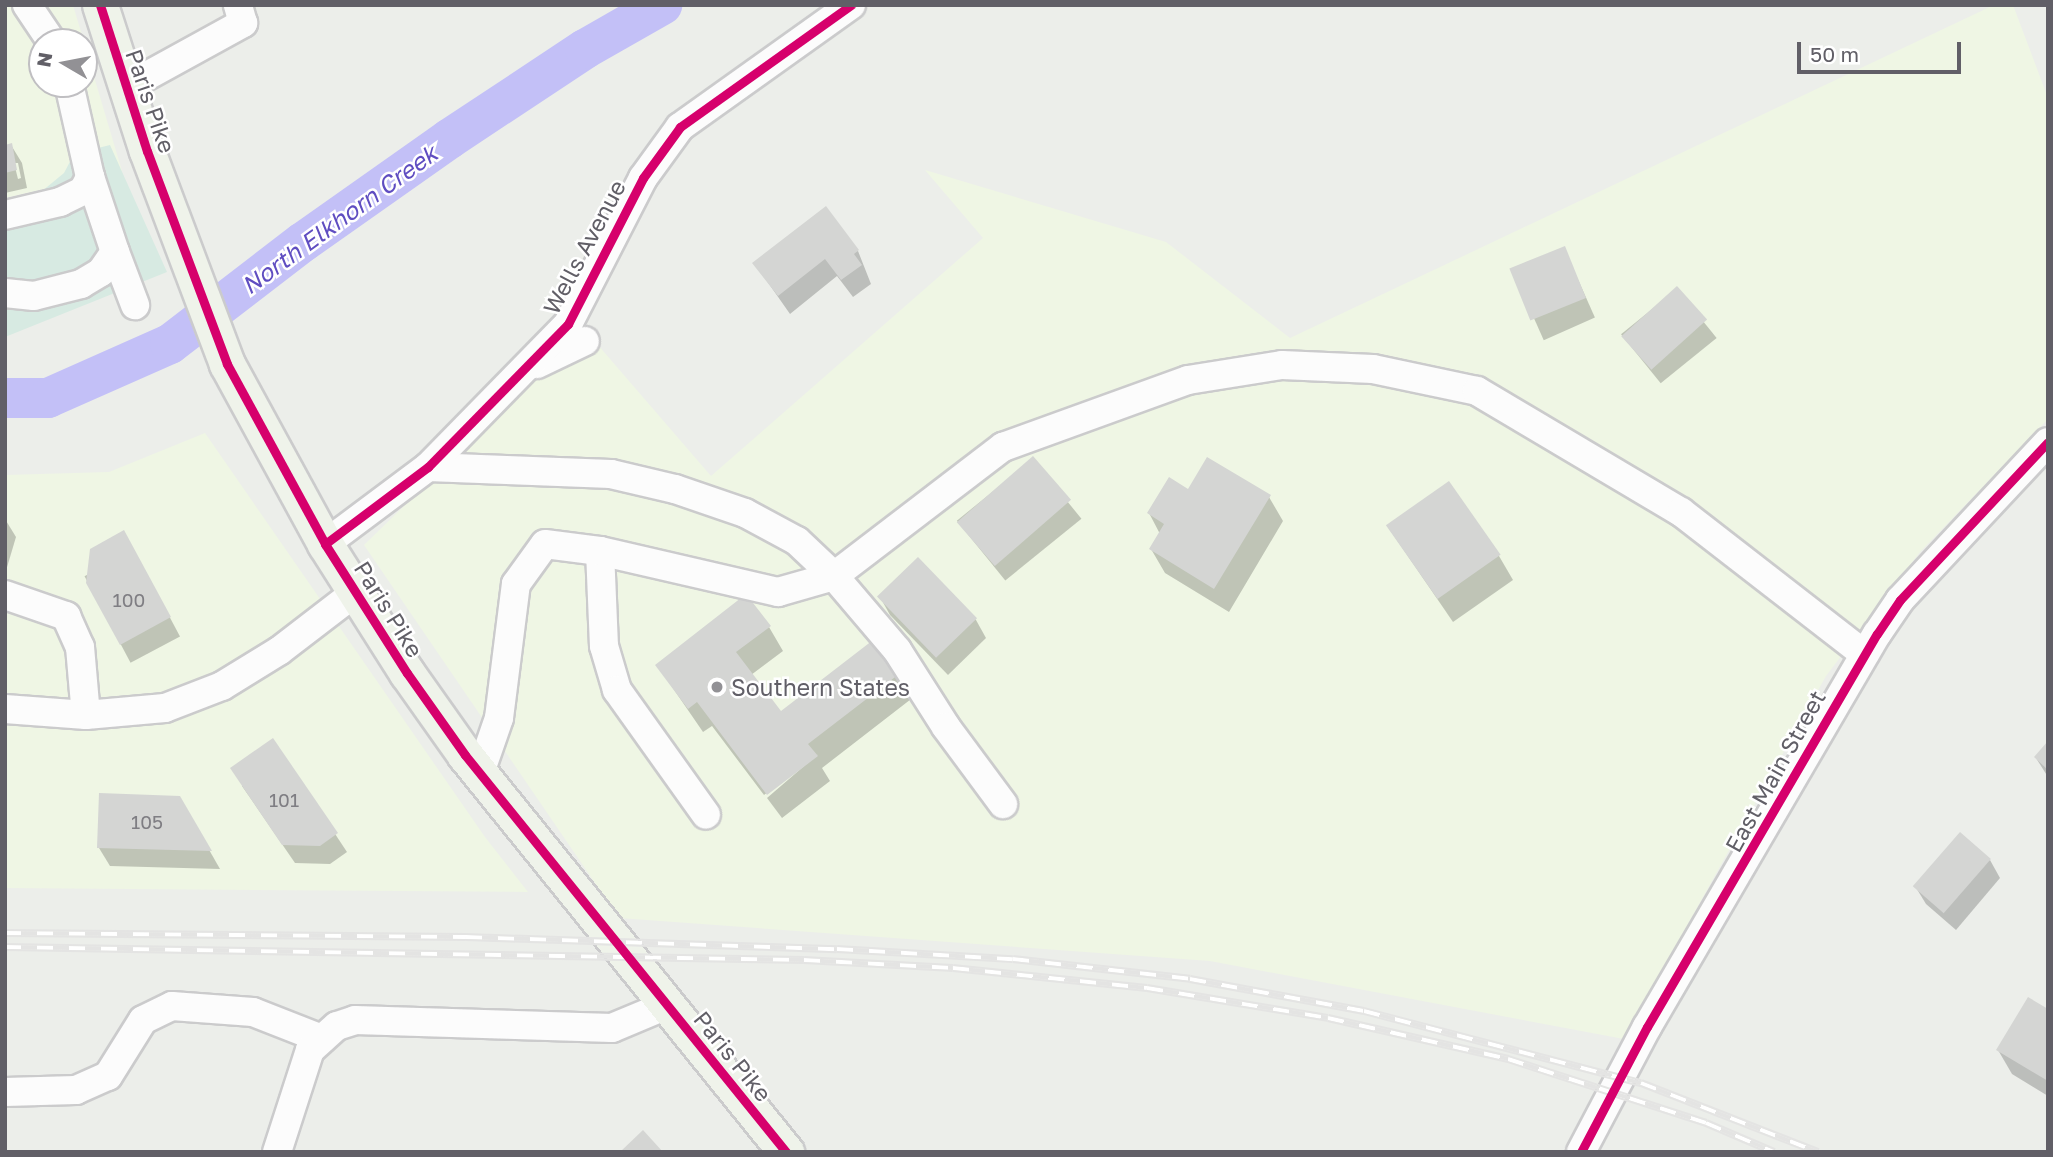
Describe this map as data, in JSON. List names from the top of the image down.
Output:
{
  "streets": {
    "main road": ["Paris Pike"],
    "street": ["Wells Avenue", "East Main Street"]
  },
  "crossings": [
    ["Paris Pike", "Wells Avenue"]
  ],
  "water": ["North Elkhorn Creek"],
  "places": ["Southern States"],
  "house_numbers": ["100", "101", "105"],
  "scale_bar": "50 m",
  "north": "left"
}
